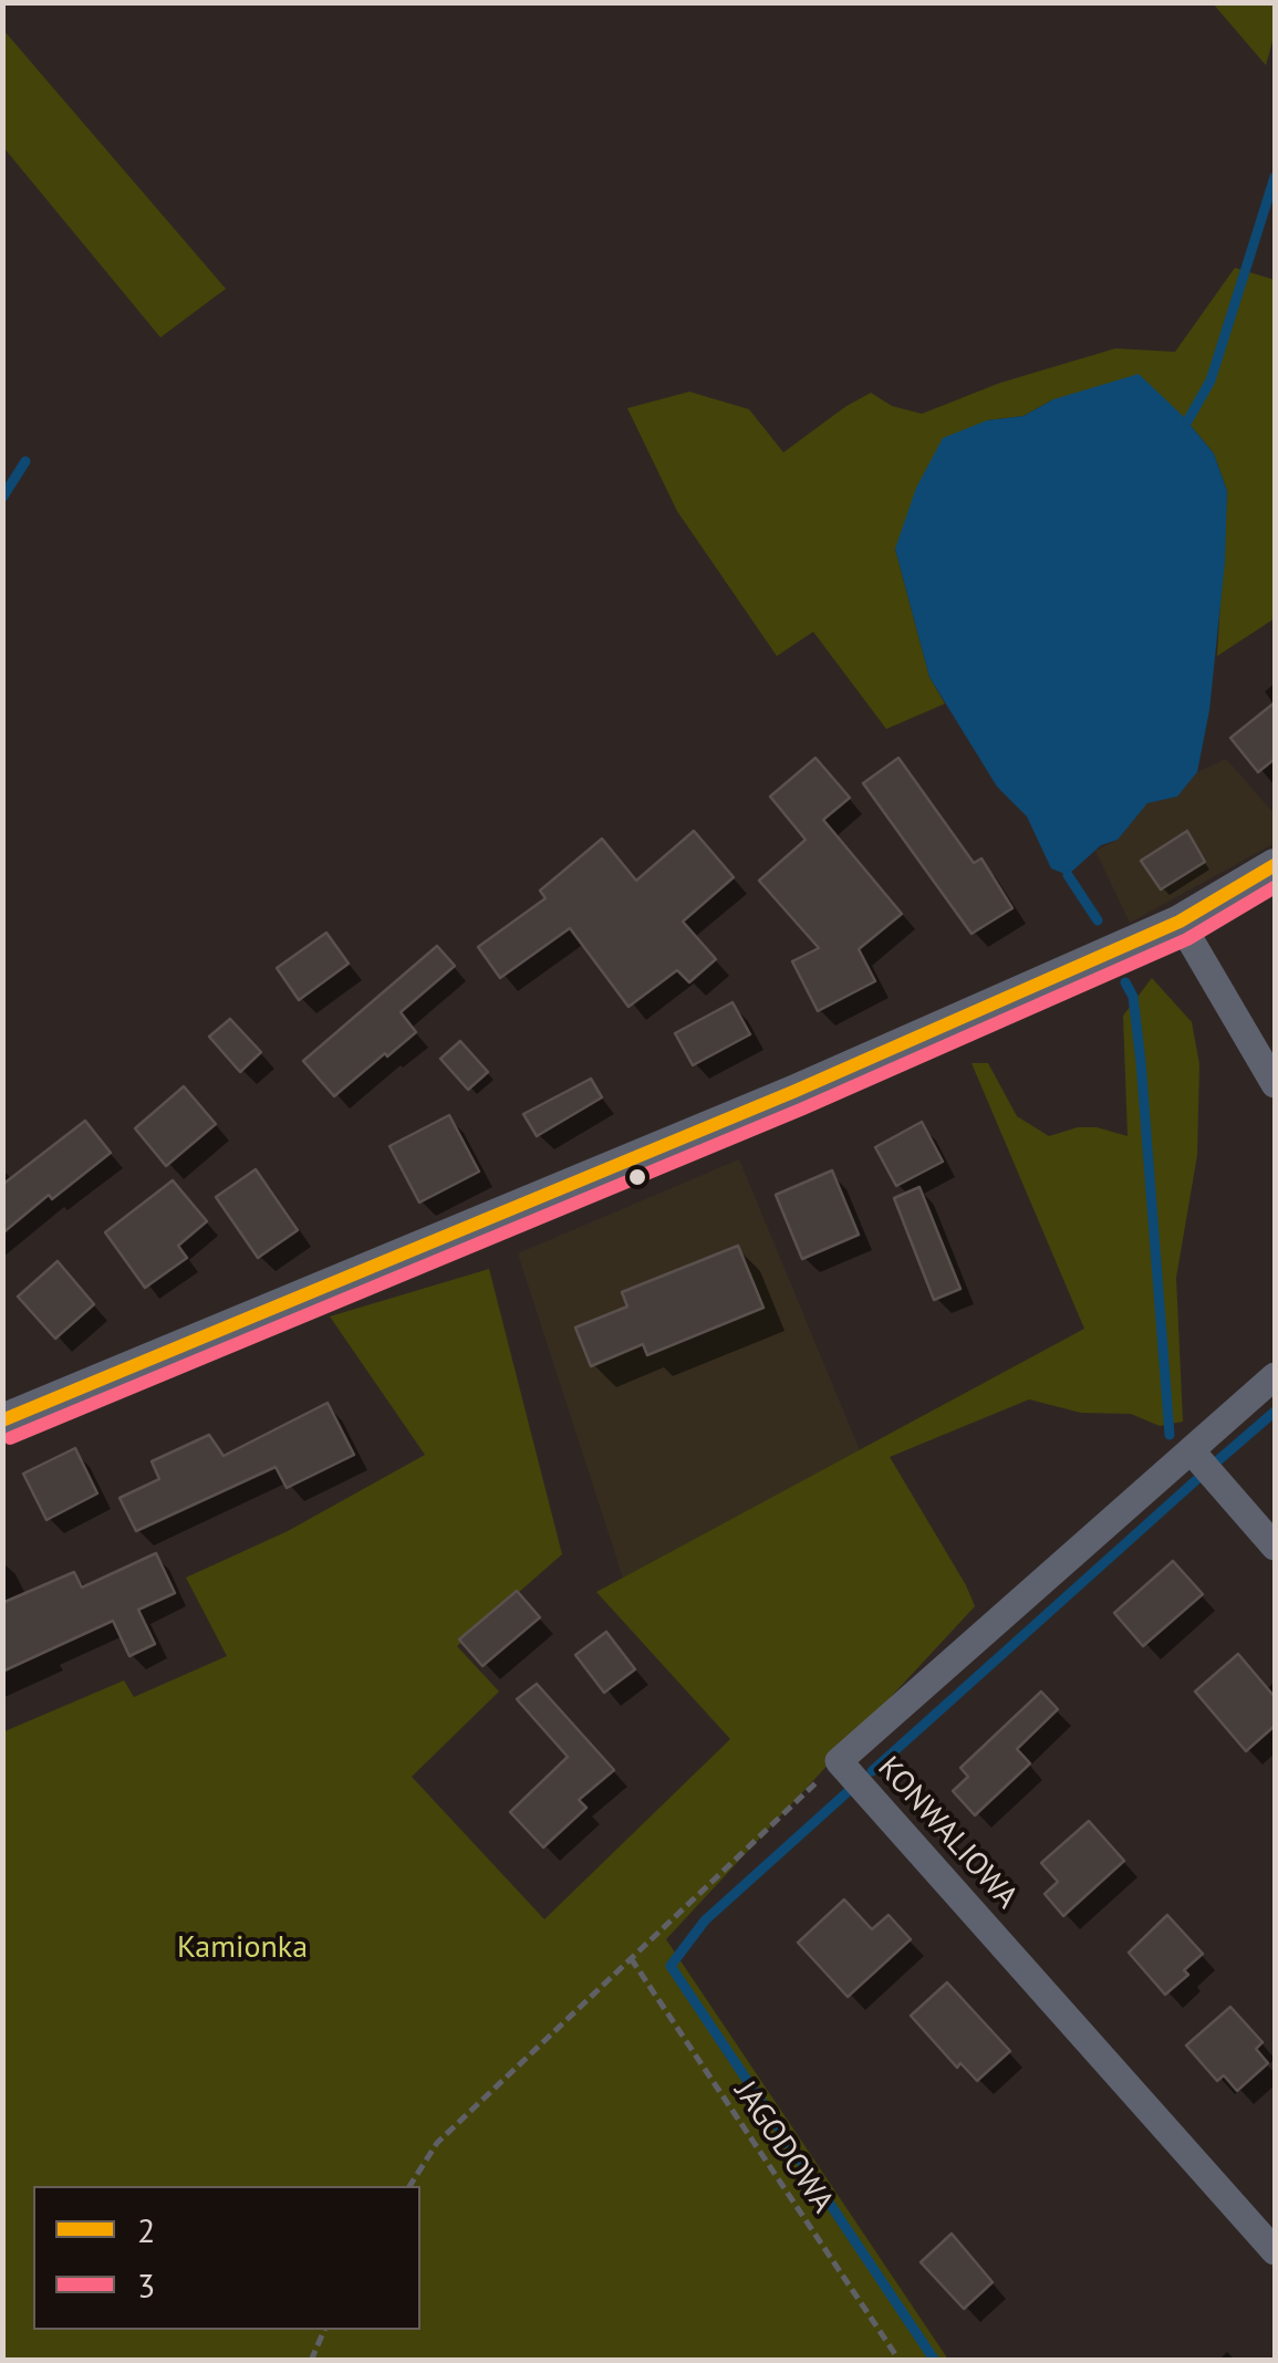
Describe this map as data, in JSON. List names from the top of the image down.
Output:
{
  "streets": {
    "street": ["KONWALIOWA"],
    "path": ["JAGODOWA"]
  },
  "parks": ["Kamionka"],
  "lines": ["transit line 2", "transit line 3"],
  "legend": ["2", "3"]
}
